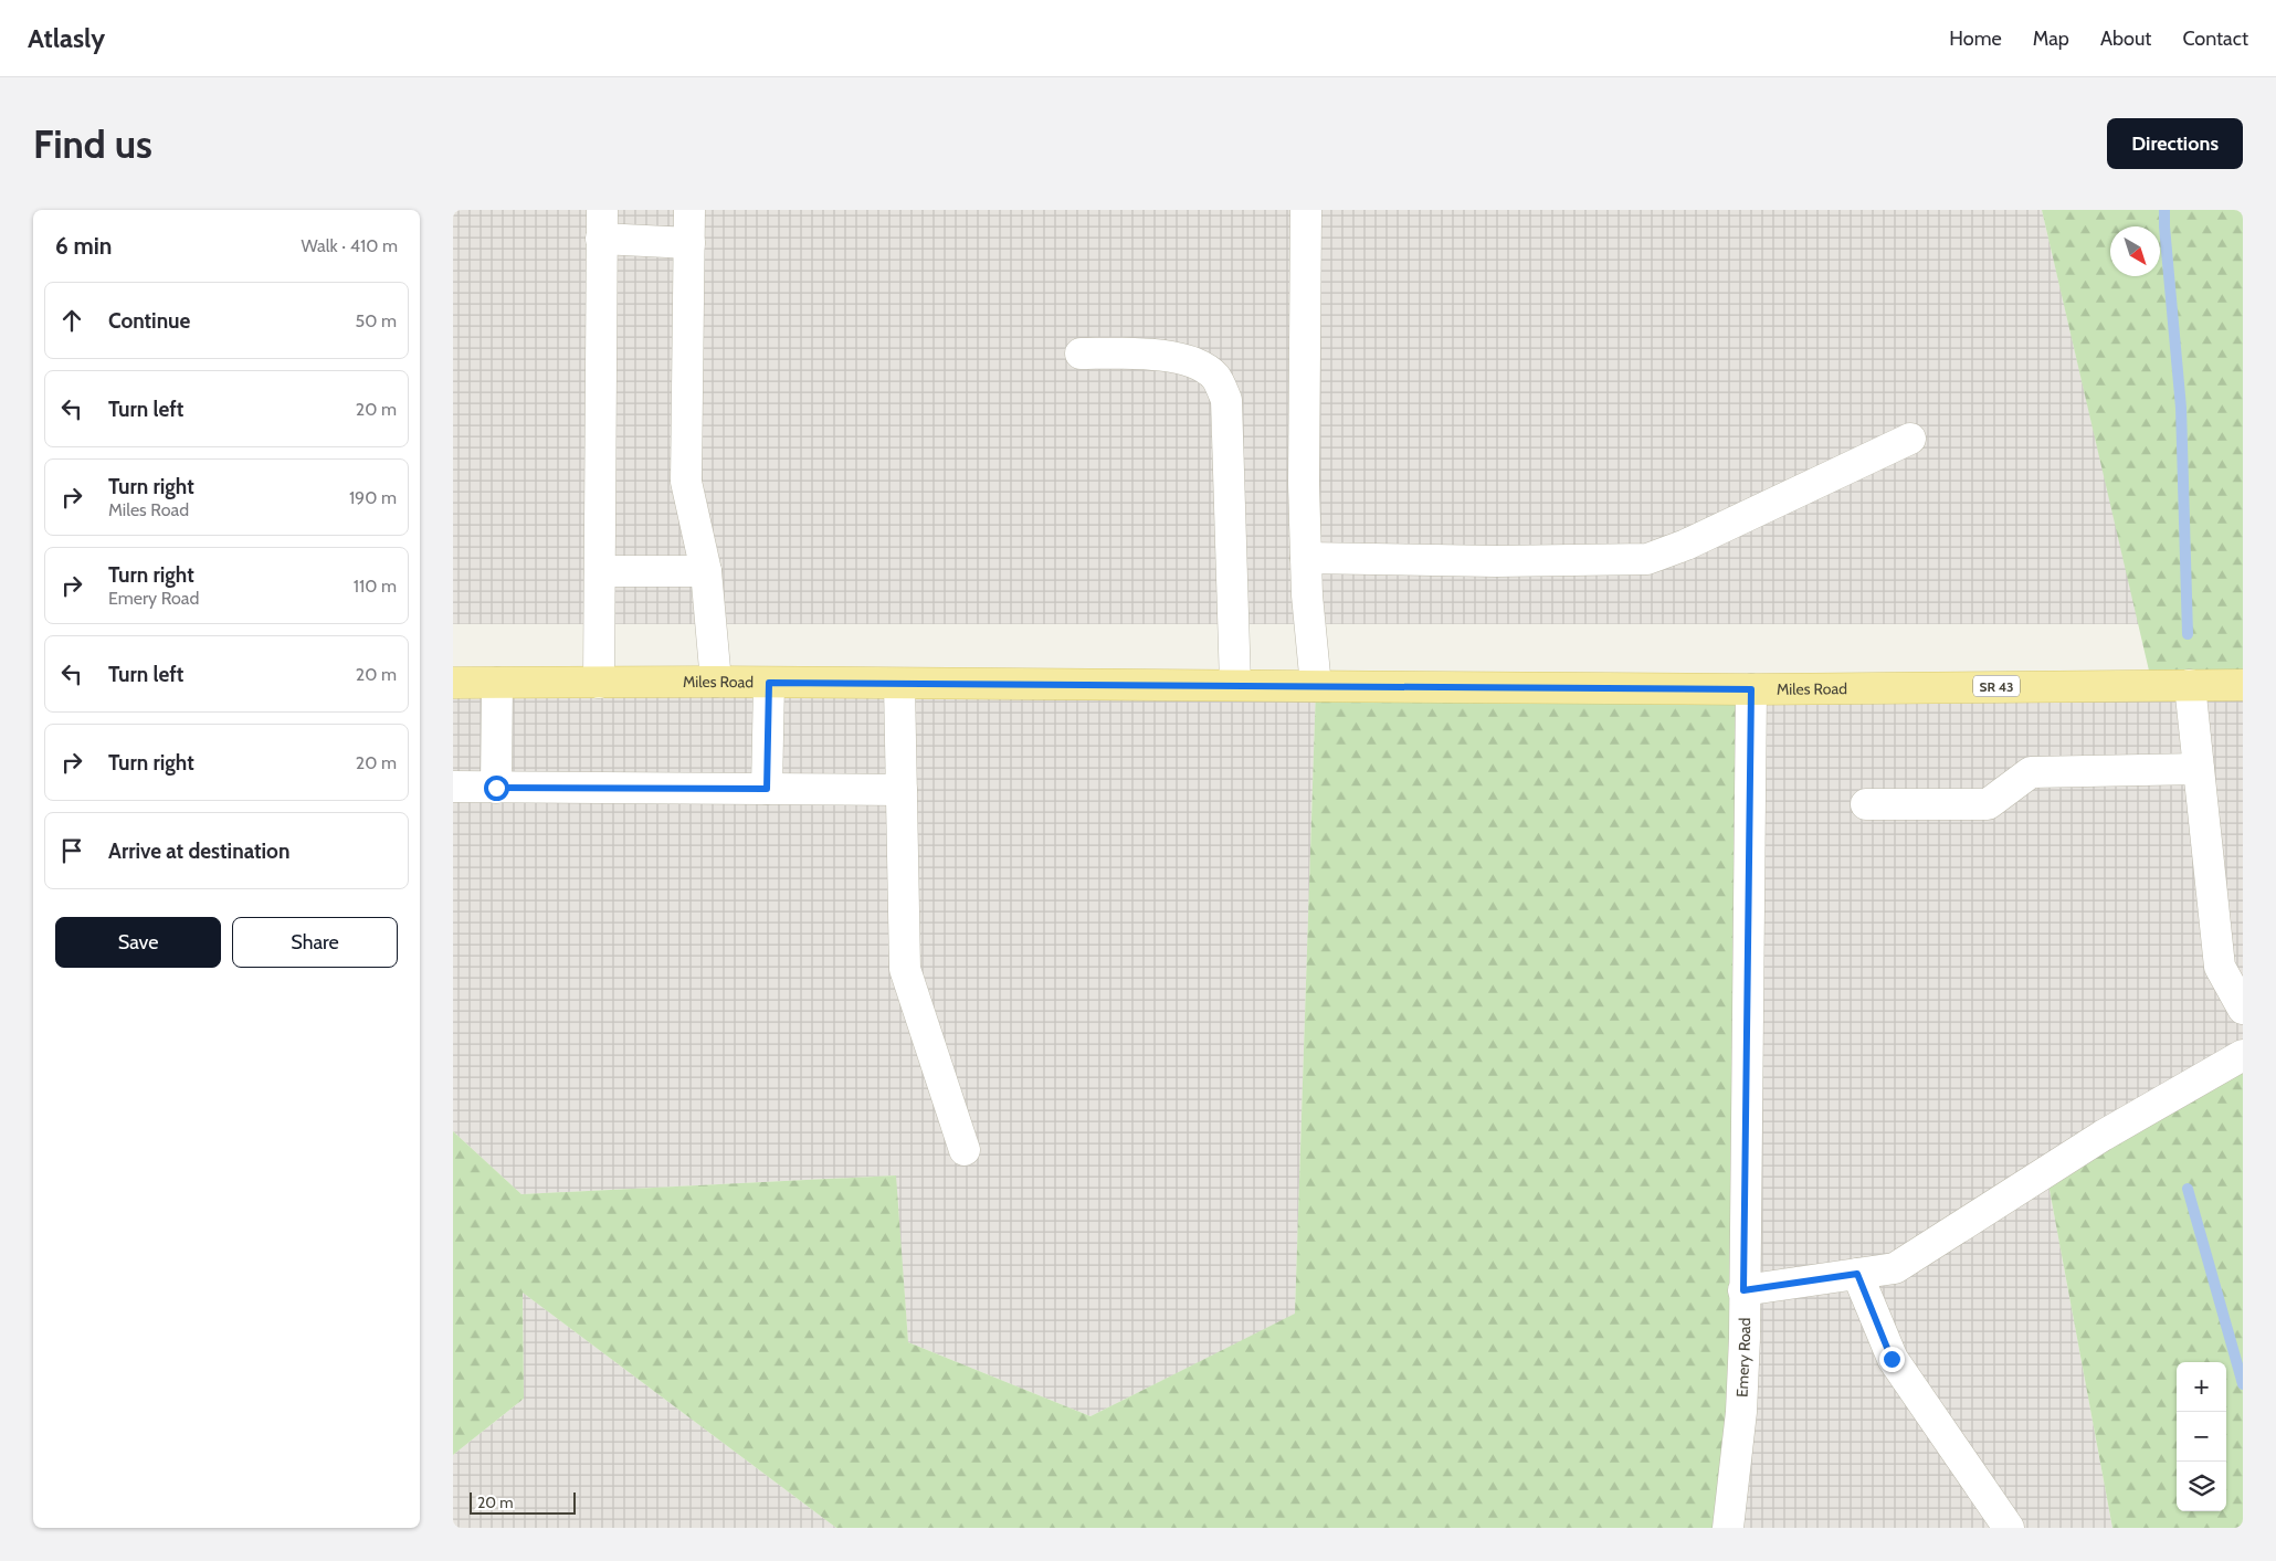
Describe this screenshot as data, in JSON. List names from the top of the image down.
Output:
{
  "streets": {
    "main road": ["Miles Road", "SR 43"],
    "street": ["Emery Road"]
  },
  "crossings": [
    ["Miles Road", "Emery Road"]
  ],
  "scale_bar": "20 m",
  "north": "bottom right",
  "page": {
    "header": "Atlasly",
    "nav": [
      "Home",
      "Map",
      "About",
      "Contact"
    ],
    "buttons": [
      "Directions",
      ["Save", "Share"]
    ],
    "title": "Find us",
    "heading": ["6 min", "Walk · 410 m"],
    "list": [
      ["Continue", "50 m"],
      ["Turn left", "20 m"],
      ["Turn right", "Miles Road", "190 m"],
      ["Turn right", "Emery Road", "110 m"],
      ["Turn left", "20 m"],
      ["Turn right", "20 m"],
      "Arrive at destination"
    ],
    "map_buttons": ["+", "−"],
    "scale": "20 m"
  }
}
